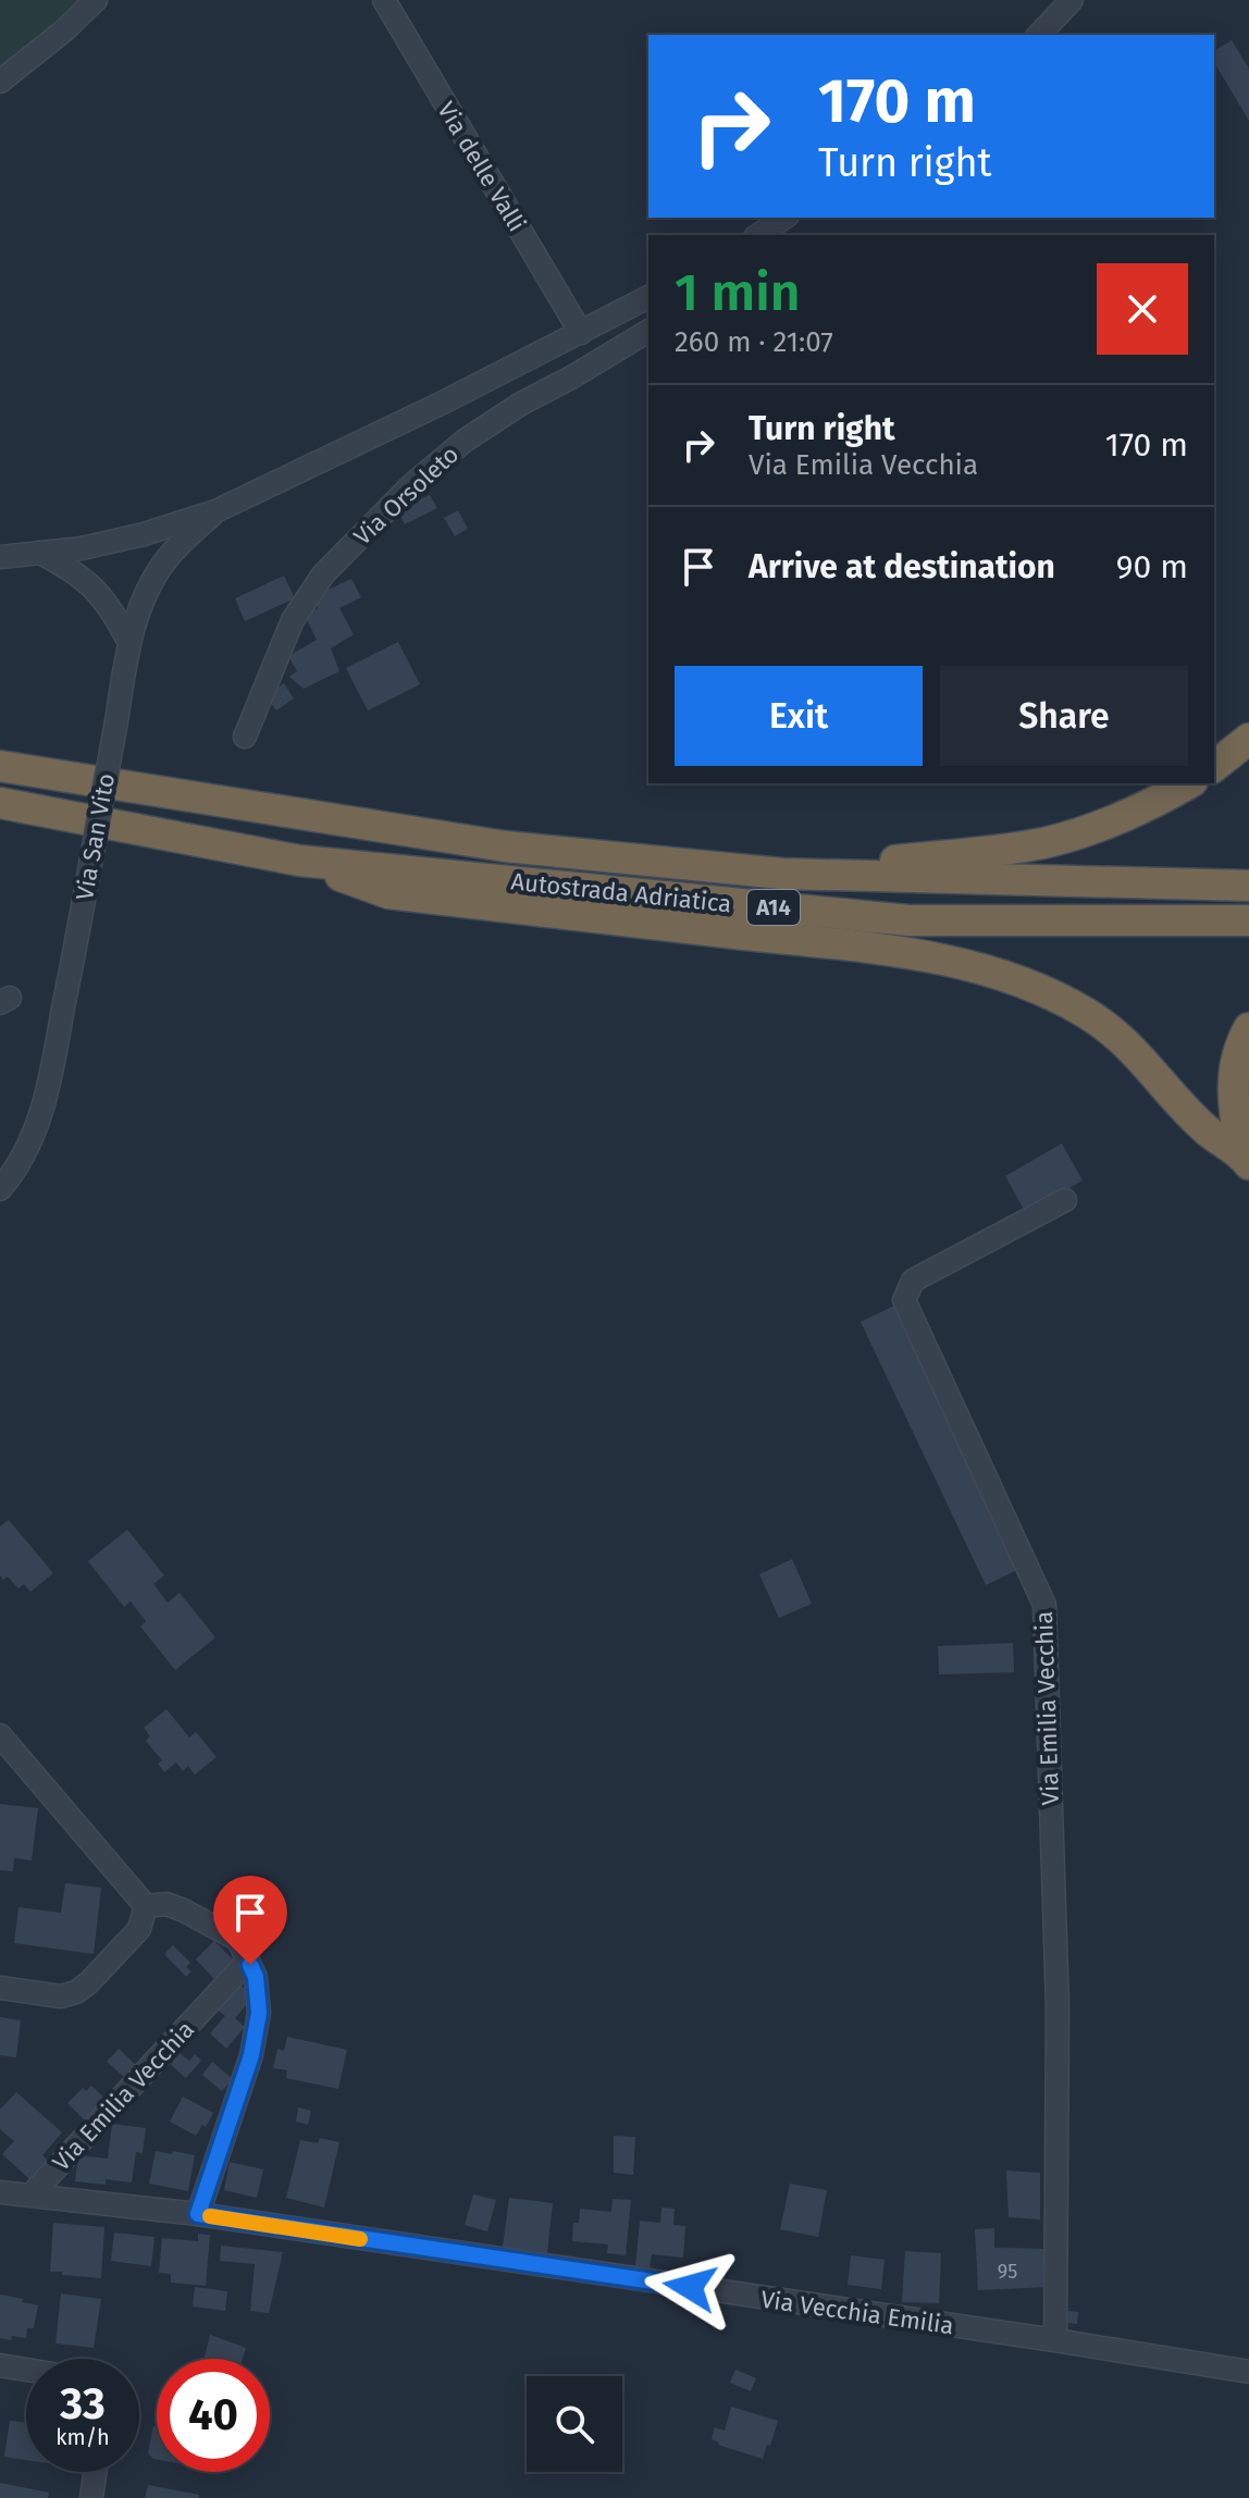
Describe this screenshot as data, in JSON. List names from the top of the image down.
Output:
{
  "streets": {
    "highway": ["Autostrada Adriatica", "A14"],
    "street": [
      "Via delle Valli",
      "Via Orsoleto",
      "Via San Vito",
      "Via Emilia Vecchia",
      "Via Vecchia Emilia"
    ]
  },
  "crossings": [
    ["Via delle Valli", "Via Orsoleto"],
    ["Via Orsoleto", "Via San Vito"],
    ["Via Emilia Vecchia", "Via Vecchia Emilia"]
  ],
  "house_numbers": ["95"],
  "page": {
    "turn": ["170 m", "Turn right"],
    "heading": ["1 min", "260 m · 21:07"],
    "list": [
      {
        "name": "Turn right",
        "note": "Via Emilia Vecchia",
        "value": "170 m"
      },
      {
        "name": "Arrive at destination",
        "value": "90 m"
      }
    ],
    "buttons": ["Exit", "Share"],
    "speed": "33 km/h",
    "limit": "40"
  }
}
